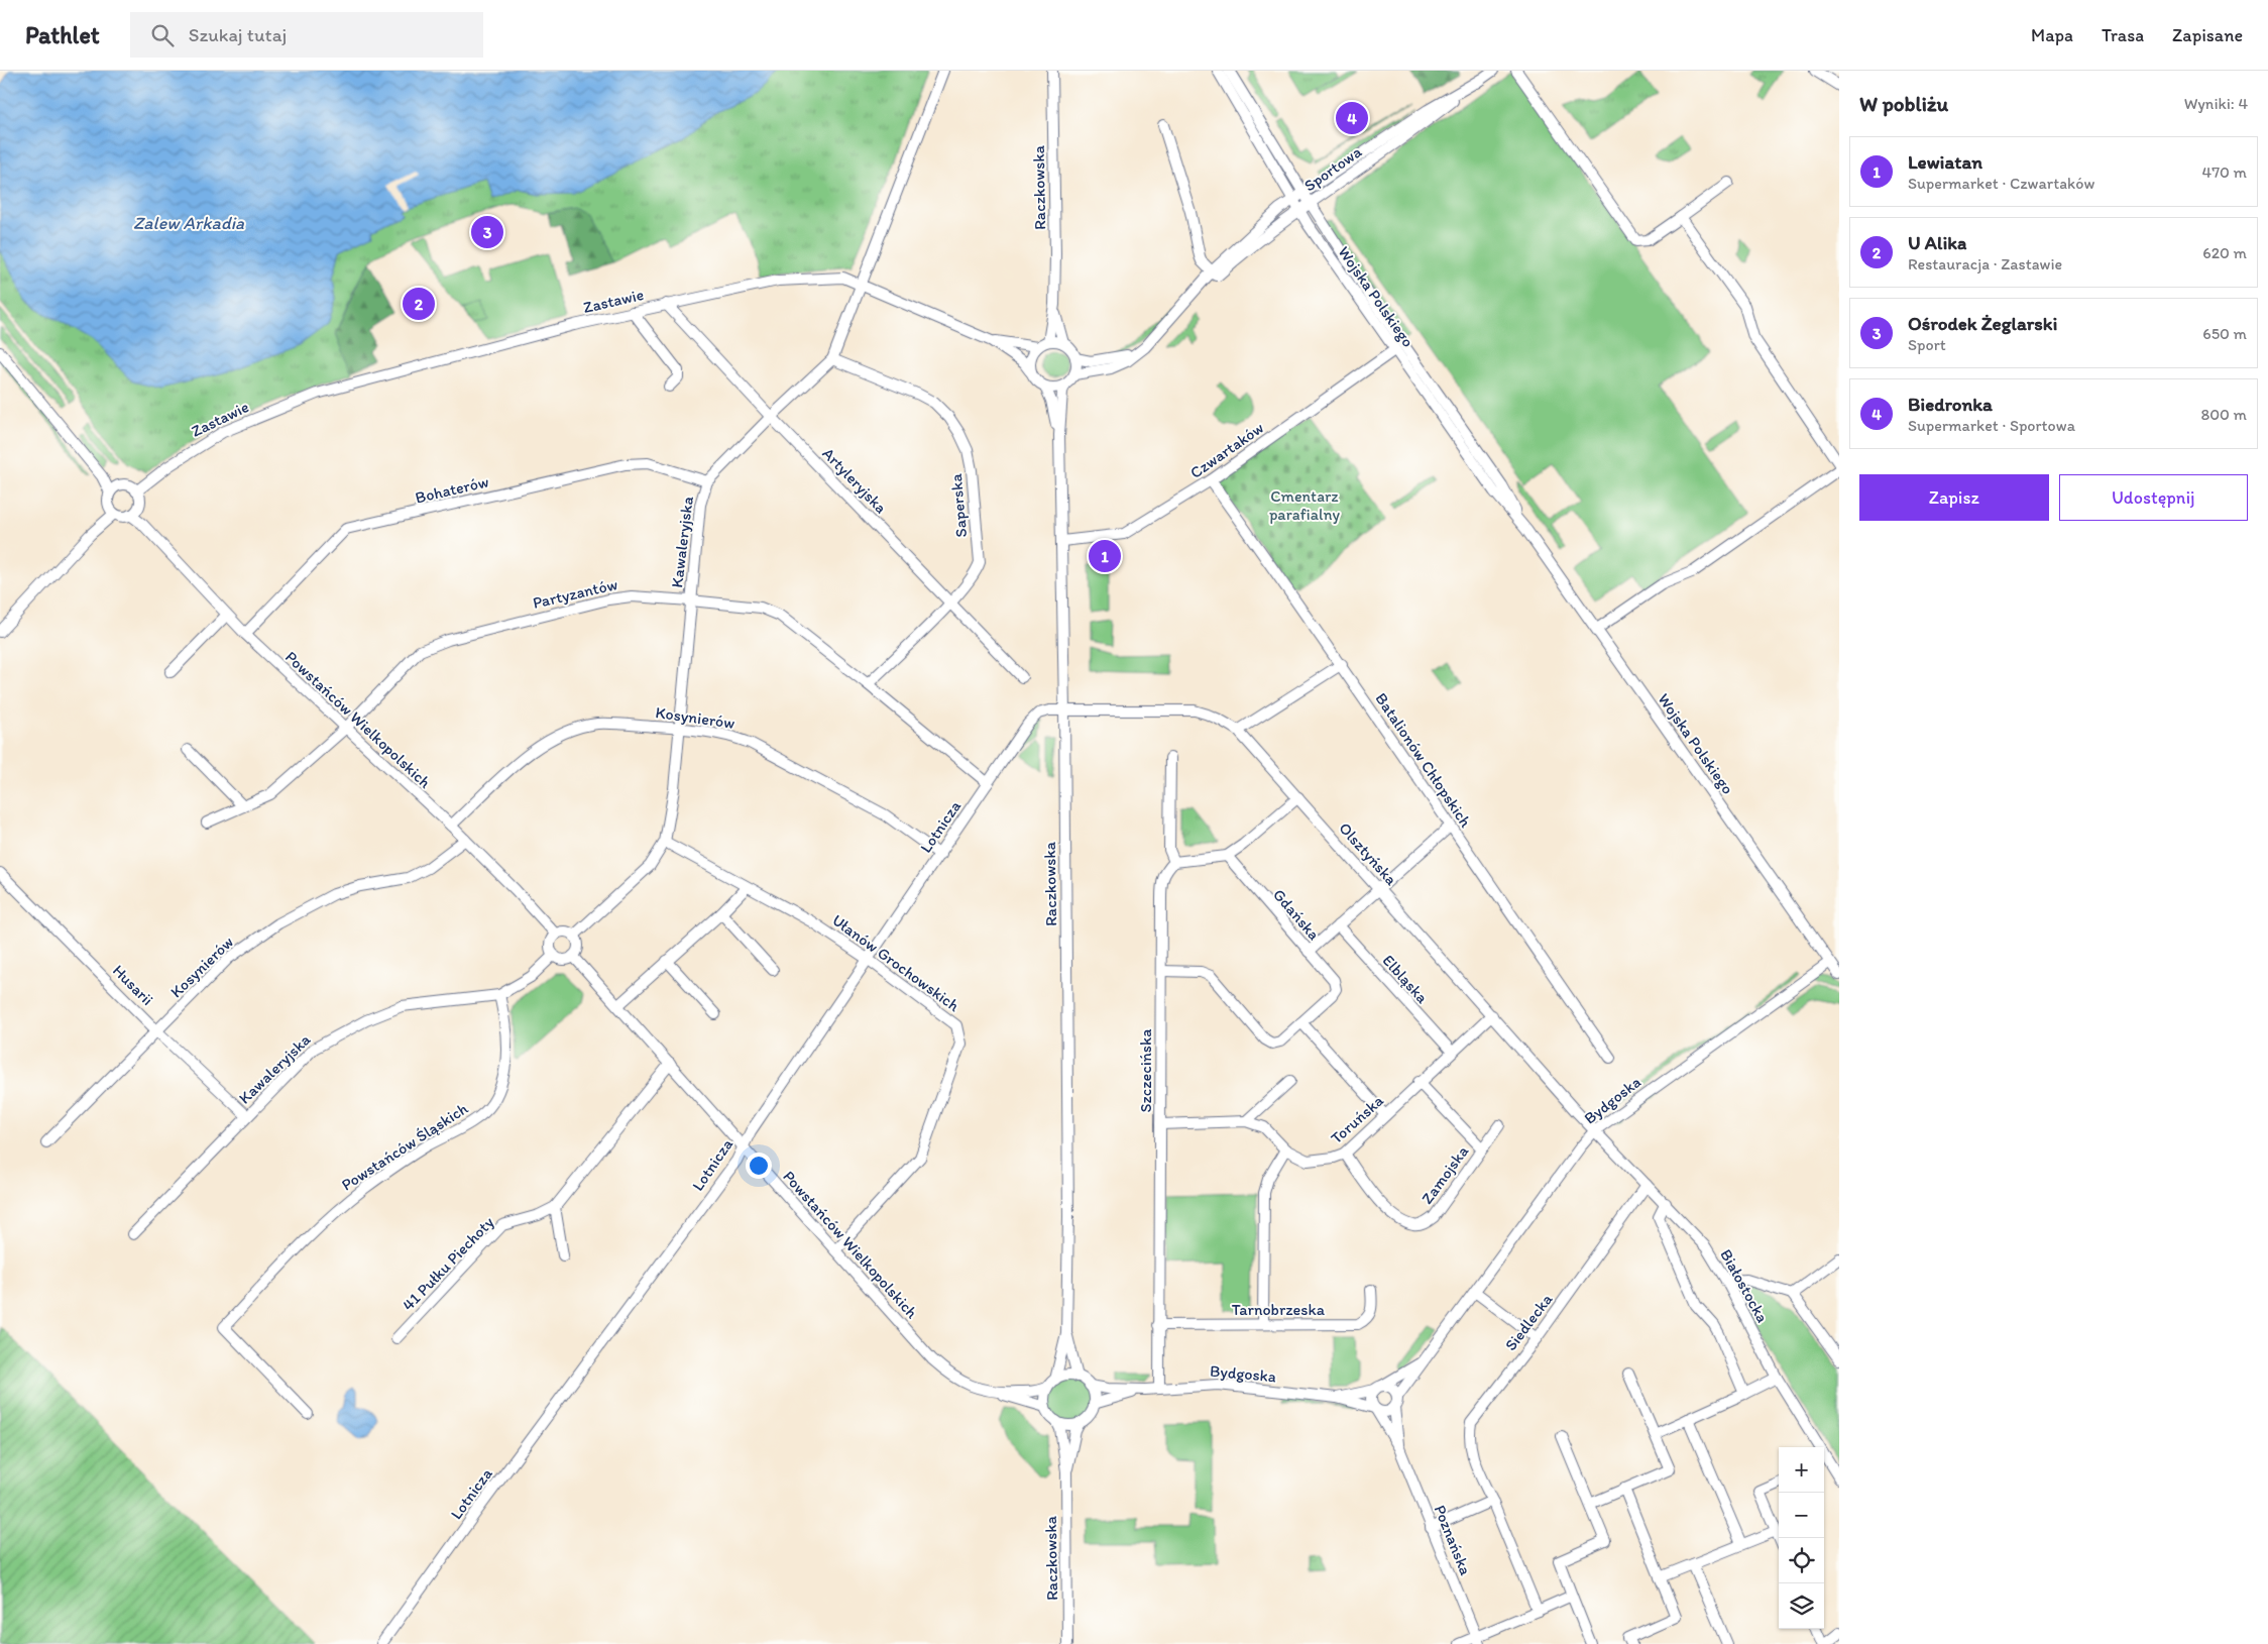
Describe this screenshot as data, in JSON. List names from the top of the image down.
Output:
{
  "streets": {
    "street": [
      "Sportowa",
      "Raczkowska",
      "Wojska Polskiego",
      "Zastawie",
      "Czwartaków",
      "Artyleryjska",
      "Bohaterów",
      "Saperska",
      "Kawaleryjska",
      "Partyzantów",
      "Kosynierów",
      "Powstańców Wielkopolskich",
      "Batalionów Chłopskich",
      "Lotnicza",
      "Olsztyńska",
      "Gdańska",
      "Ułanów Grochowskich",
      "Elbląska",
      "Husarii",
      "Szczecińska",
      "Bydgoska",
      "Toruńska",
      "Powstańców Śląskich",
      "Zamojska",
      "41 Pułku Piechoty",
      "Białostocka",
      "Tarnobrzeska",
      "Siedlecka",
      "Poznańska"
    ]
  },
  "crossings": [
    ["Sportowa", "Wojska Polskiego"],
    ["Raczkowska", "Czwartaków"],
    ["Raczkowska", "Powstańców Wielkopolskich"],
    ["Raczkowska", "Lotnicza"],
    ["Raczkowska", "Olsztyńska"],
    ["Raczkowska", "Bydgoska"],
    ["Wojska Polskiego", "Czwartaków"],
    ["Wojska Polskiego", "Bydgoska"],
    ["Zastawie", "Artyleryjska"],
    ["Zastawie", "Kawaleryjska"],
    ["Zastawie", "Powstańców Wielkopolskich"],
    ["Czwartaków", "Batalionów Chłopskich"],
    ["Artyleryjska", "Saperska"],
    ["Artyleryjska", "Kawaleryjska"],
    ["Bohaterów", "Kawaleryjska"],
    ["Bohaterów", "Powstańców Wielkopolskich"],
    ["Saperska", "Kawaleryjska"],
    ["Saperska", "Partyzantów"],
    ["Kawaleryjska", "Partyzantów"],
    ["Kawaleryjska", "Kosynierów"],
    ["Kawaleryjska", "Powstańców Wielkopolskich"],
    ["Kawaleryjska", "Ułanów Grochowskich"],
    ["Kawaleryjska", "Husarii"],
    ["Kawaleryjska", "Powstańców Śląskich"],
    ["Partyzantów", "Powstańców Wielkopolskich"],
    ["Partyzantów", "Lotnicza"],
    ["Kosynierów", "Powstańców Wielkopolskich"],
    ["Kosynierów", "Lotnicza"],
    ["Kosynierów", "Husarii"],
    ["Powstańców Wielkopolskich", "Lotnicza"],
    ["Powstańców Wielkopolskich", "Ułanów Grochowskich"],
    ["Powstańców Wielkopolskich", "Bydgoska"],
    ["Powstańców Wielkopolskich", "41 Pułku Piechoty"],
    ["Lotnicza", "Olsztyńska"],
    ["Lotnicza", "Ułanów Grochowskich"],
    ["Olsztyńska", "Bydgoska"],
    ["Olsztyńska", "Toruńska"],
    ["Olsztyńska", "Białostocka"],
    ["Elbląska", "Toruńska"],
    ["Szczecińska", "Bydgoska"],
    ["Szczecińska", "Toruńska"],
    ["Szczecińska", "Tarnobrzeska"],
    ["Bydgoska", "Białostocka"],
    ["Bydgoska", "Poznańska"],
    ["Toruńska", "Zamojska"],
    ["Białostocka", "Siedlecka"]
  ],
  "water": ["Zalew Arkadia"],
  "parks": ["Cmentarz parafialny"],
  "page": {
    "header": "Pathlet",
    "search": "Szukaj tutaj",
    "nav": ["Mapa", "Trasa", "Zapisane"],
    "heading": ["W pobliżu", "Wyniki: 4"],
    "pins": [
      "4",
      "3",
      "2",
      "1"
    ],
    "list": [
      {
        "mark": "1",
        "name": "Lewiatan",
        "note": "Supermarket · Czwartaków",
        "value": "470 m"
      },
      {
        "mark": "2",
        "name": "U Alika",
        "note": "Restauracja · Zastawie",
        "value": "620 m"
      },
      {
        "mark": "3",
        "name": "Ośrodek Żeglarski",
        "note": "Sport",
        "value": "650 m"
      },
      {
        "mark": "4",
        "name": "Biedronka",
        "note": "Supermarket · Sportowa",
        "value": "800 m"
      }
    ],
    "buttons": ["Zapisz", "Udostępnij"],
    "map_buttons": ["+", "−"]
  }
}
